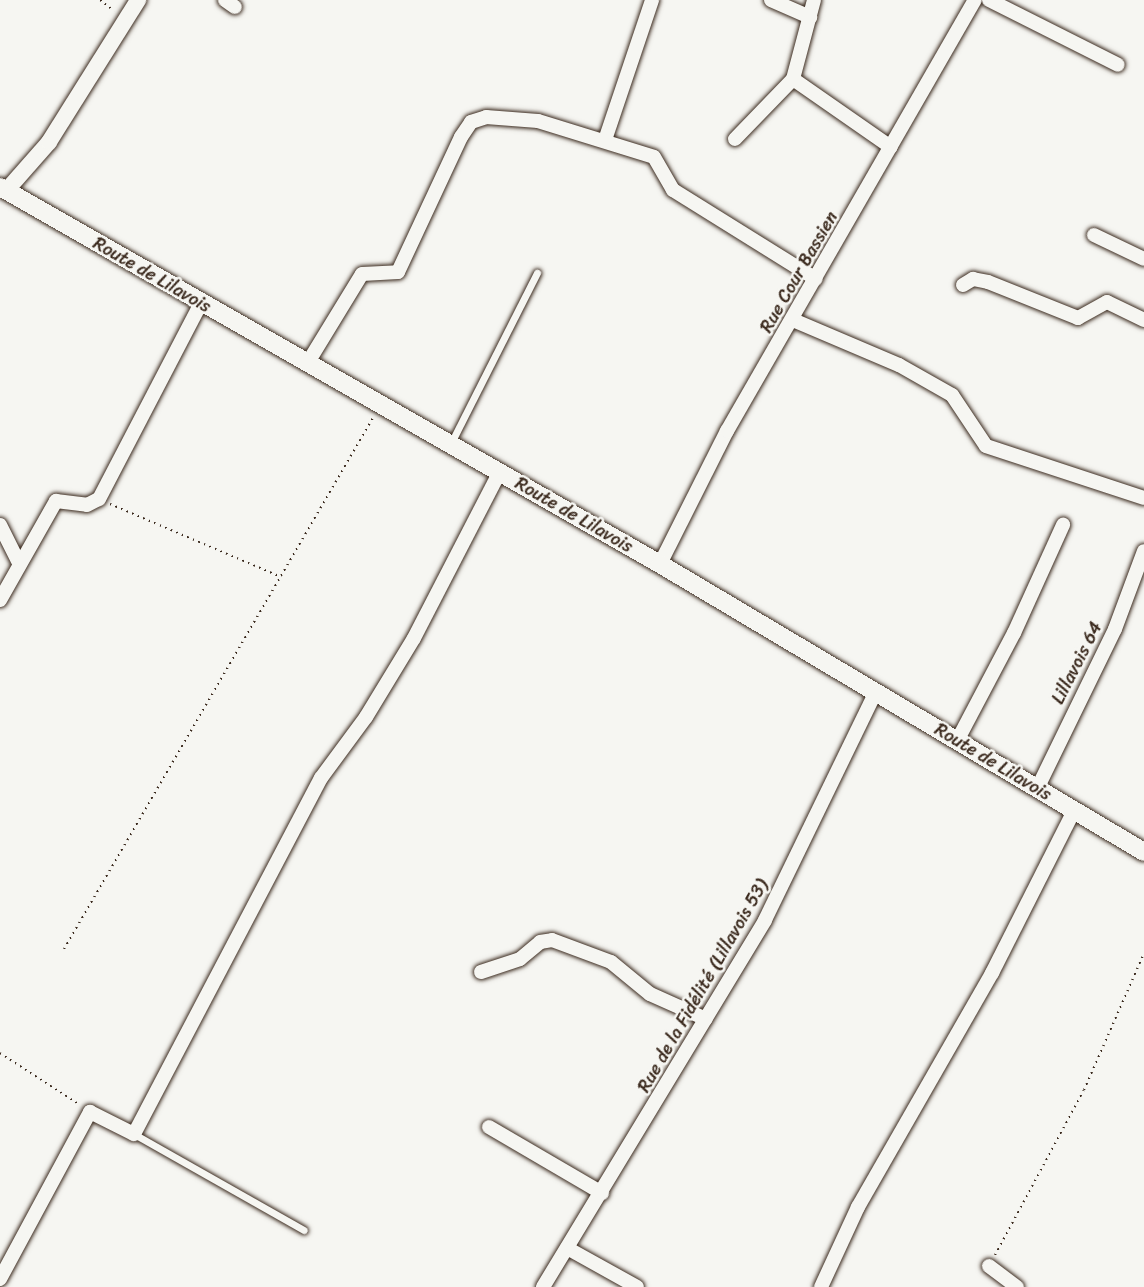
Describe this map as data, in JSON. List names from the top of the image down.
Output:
{
  "streets": {
    "main road": ["Route de Lilavois"],
    "street": ["Rue Cour Bassien", "Lillavois 64", "Rue de la Fidélité (Lillavois 53)"]
  },
  "crossings": [
    ["Rue Cour Bassien", "Route de Lilavois"],
    ["Route de Lilavois", "Lillavois 64"],
    ["Route de Lilavois", "Rue de la Fidélité (Lillavois 53)"]
  ]
}
